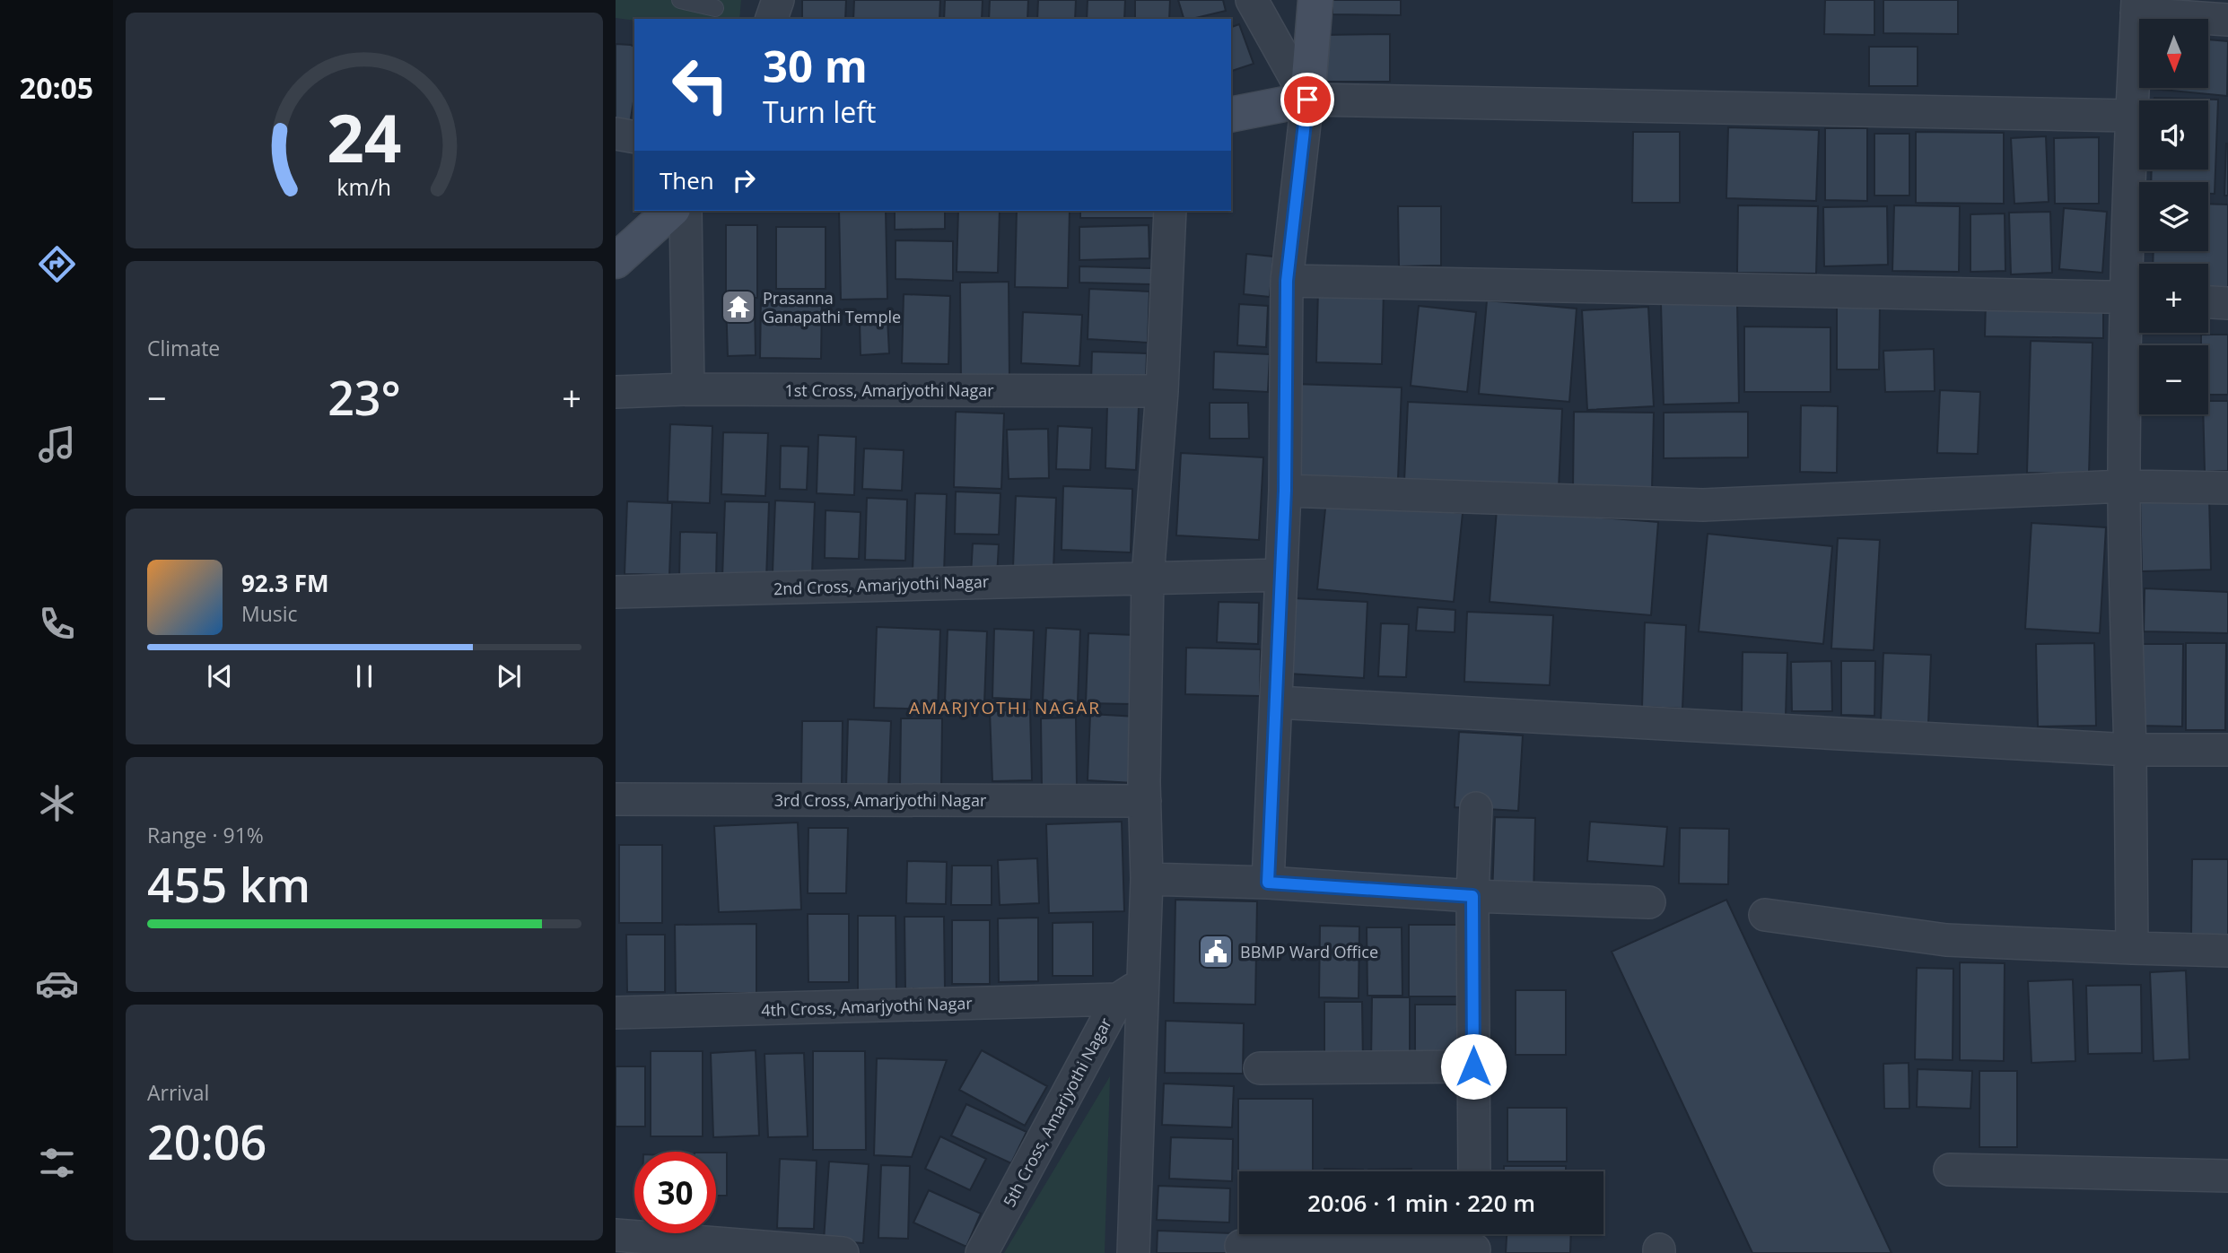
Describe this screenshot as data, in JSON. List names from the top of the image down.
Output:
{
  "streets": {
    "street": [
      "1st Cross, Amarjyothi Nagar",
      "2nd Cross, Amarjyothi Nagar",
      "3rd Cross, Amarjyothi Nagar",
      "4th Cross, Amarjyothi Nagar",
      "5th Cross, Amarjyothi Nagar"
    ]
  },
  "crossings": [
    ["4th Cross, Amarjyothi Nagar", "5th Cross, Amarjyothi Nagar"]
  ],
  "districts": ["AMARJYOTHI NAGAR"],
  "places": {
    "temple": ["Prasanna Ganapathi Temple"],
    "public building": ["BBMP Ward Office"]
  },
  "north": "bottom",
  "page": {
    "tabs": "20:05",
    "map_buttons": ["+", "−"],
    "turn": ["30 m", "Turn left"],
    "then": "Then",
    "tile": [
      "Climate",
      ["Range · 91%", "455 km"],
      ["Arrival", "20:06"]
    ],
    "heat": ["−", "23°", "+"],
    "song": ["92.3 FM", "Music"],
    "limit": "30",
    "trip": "20:06 · 1 min · 220 m",
    "gauge": ["24", "km/h"]
  }
}
